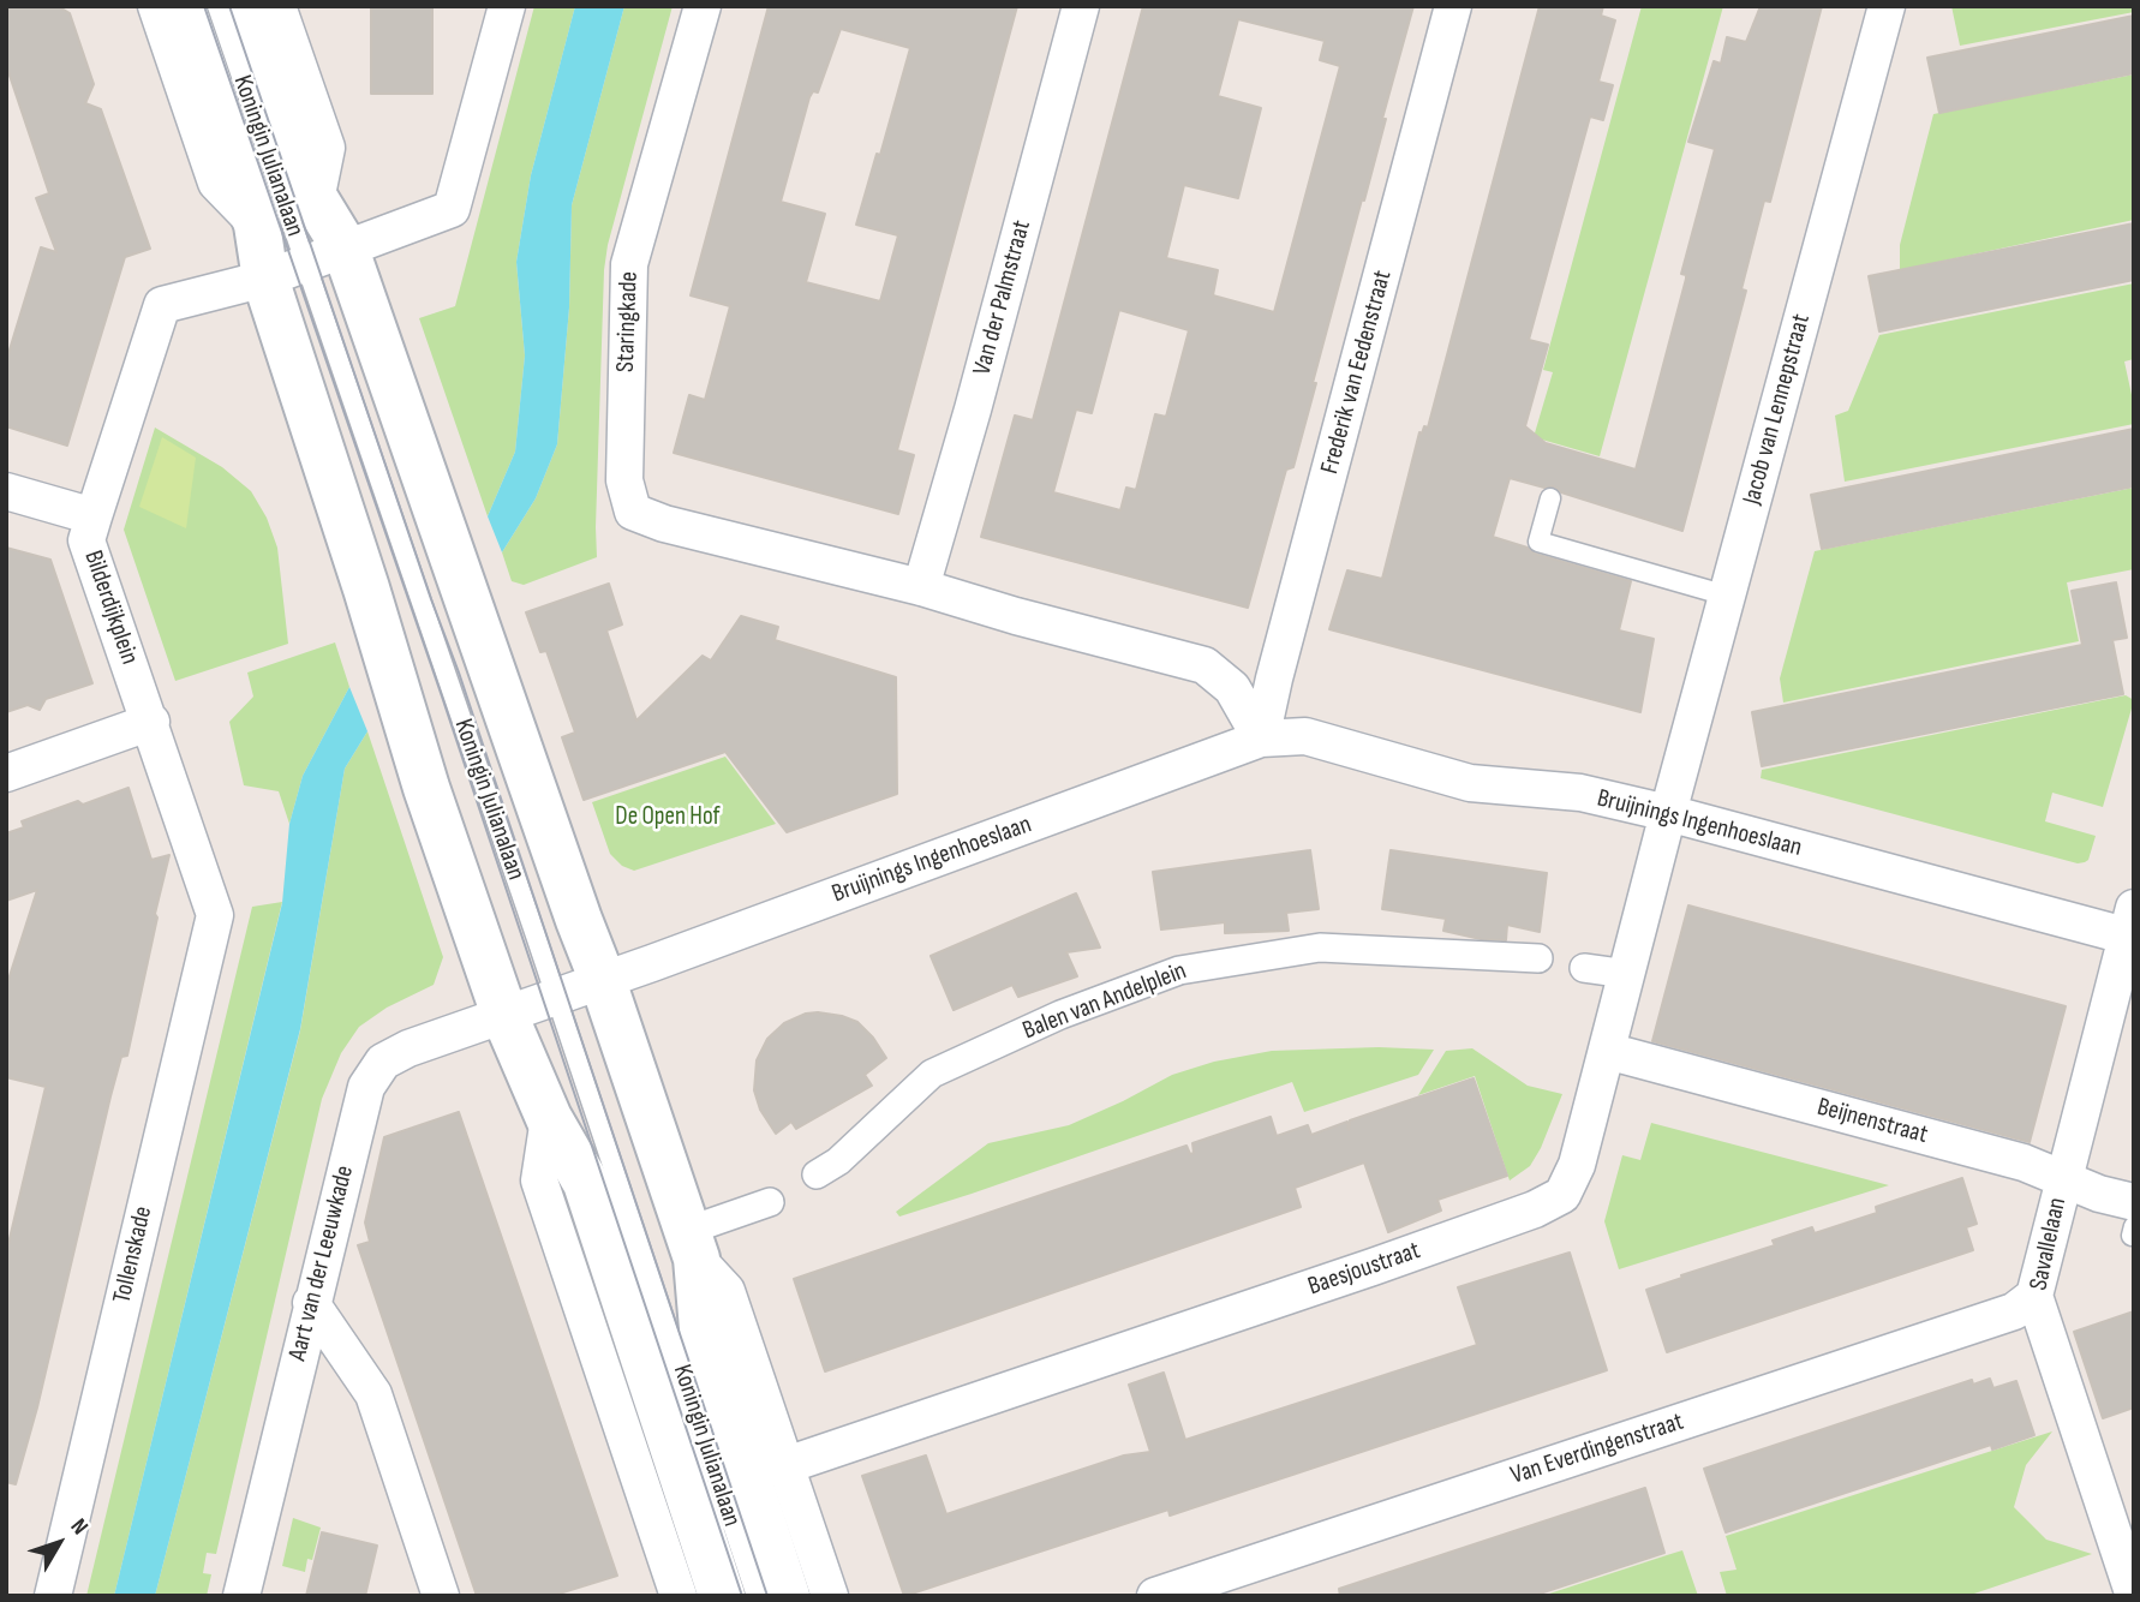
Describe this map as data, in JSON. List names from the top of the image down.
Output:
{
  "streets": {
    "main road": ["Koningin Julianalaan"],
    "street": [
      "Van der Palmstraat",
      "Staringkade",
      "Frederik van Eedenstraat",
      "Jacob van Lennepstraat",
      "Bilderdijkplein",
      "Bruijnings Ingenhoeslaan",
      "Balen van Andelplein",
      "Beijnenstraat",
      "Savallelaan",
      "Tollenskade",
      "Aart van der Leeuwkade",
      "Baesjoustraat",
      "Van Everdingenstraat"
    ]
  },
  "crossings": [
    ["Koningin Julianalaan", "Bilderdijkplein"],
    ["Koningin Julianalaan", "Bruijnings Ingenhoeslaan"],
    ["Koningin Julianalaan", "Aart van der Leeuwkade"],
    ["Koningin Julianalaan", "Baesjoustraat"],
    ["Van der Palmstraat", "Staringkade"],
    ["Frederik van Eedenstraat", "Bruijnings Ingenhoeslaan"],
    ["Jacob van Lennepstraat", "Bruijnings Ingenhoeslaan"],
    ["Jacob van Lennepstraat", "Baesjoustraat"],
    ["Bilderdijkplein", "Tollenskade"],
    ["Bruijnings Ingenhoeslaan", "Savallelaan"],
    ["Bruijnings Ingenhoeslaan", "Aart van der Leeuwkade"],
    ["Bruijnings Ingenhoeslaan", "Baesjoustraat"],
    ["Beijnenstraat", "Savallelaan"],
    ["Beijnenstraat", "Baesjoustraat"],
    ["Savallelaan", "Van Everdingenstraat"]
  ],
  "parks": ["De Open Hof"],
  "north": "top right"
}
